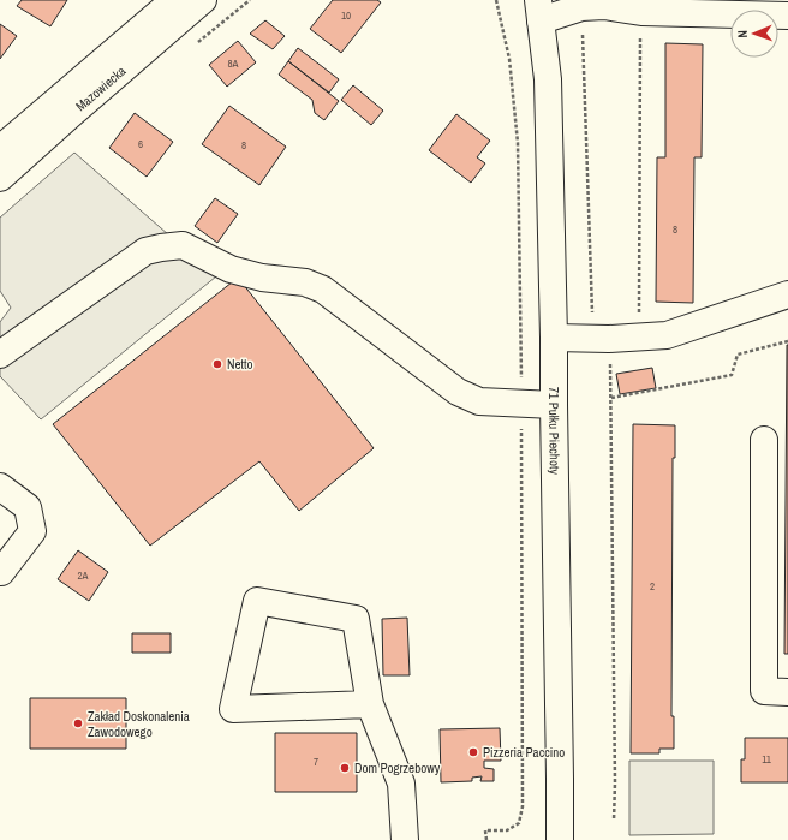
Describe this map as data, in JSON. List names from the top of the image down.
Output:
{
  "streets": {
    "street": ["Mazowiecka", "71 Pułku Piechoty"]
  },
  "places": [
    "Netto",
    "Zakład Doskonalenia Zawodowego",
    "Pizzeria Paccino",
    "Dom Pogrzebowy"
  ],
  "house_numbers": [
    "10",
    "8A",
    "6",
    "8",
    "8",
    "2A",
    "2",
    "11",
    "7"
  ],
  "north": "left"
}
